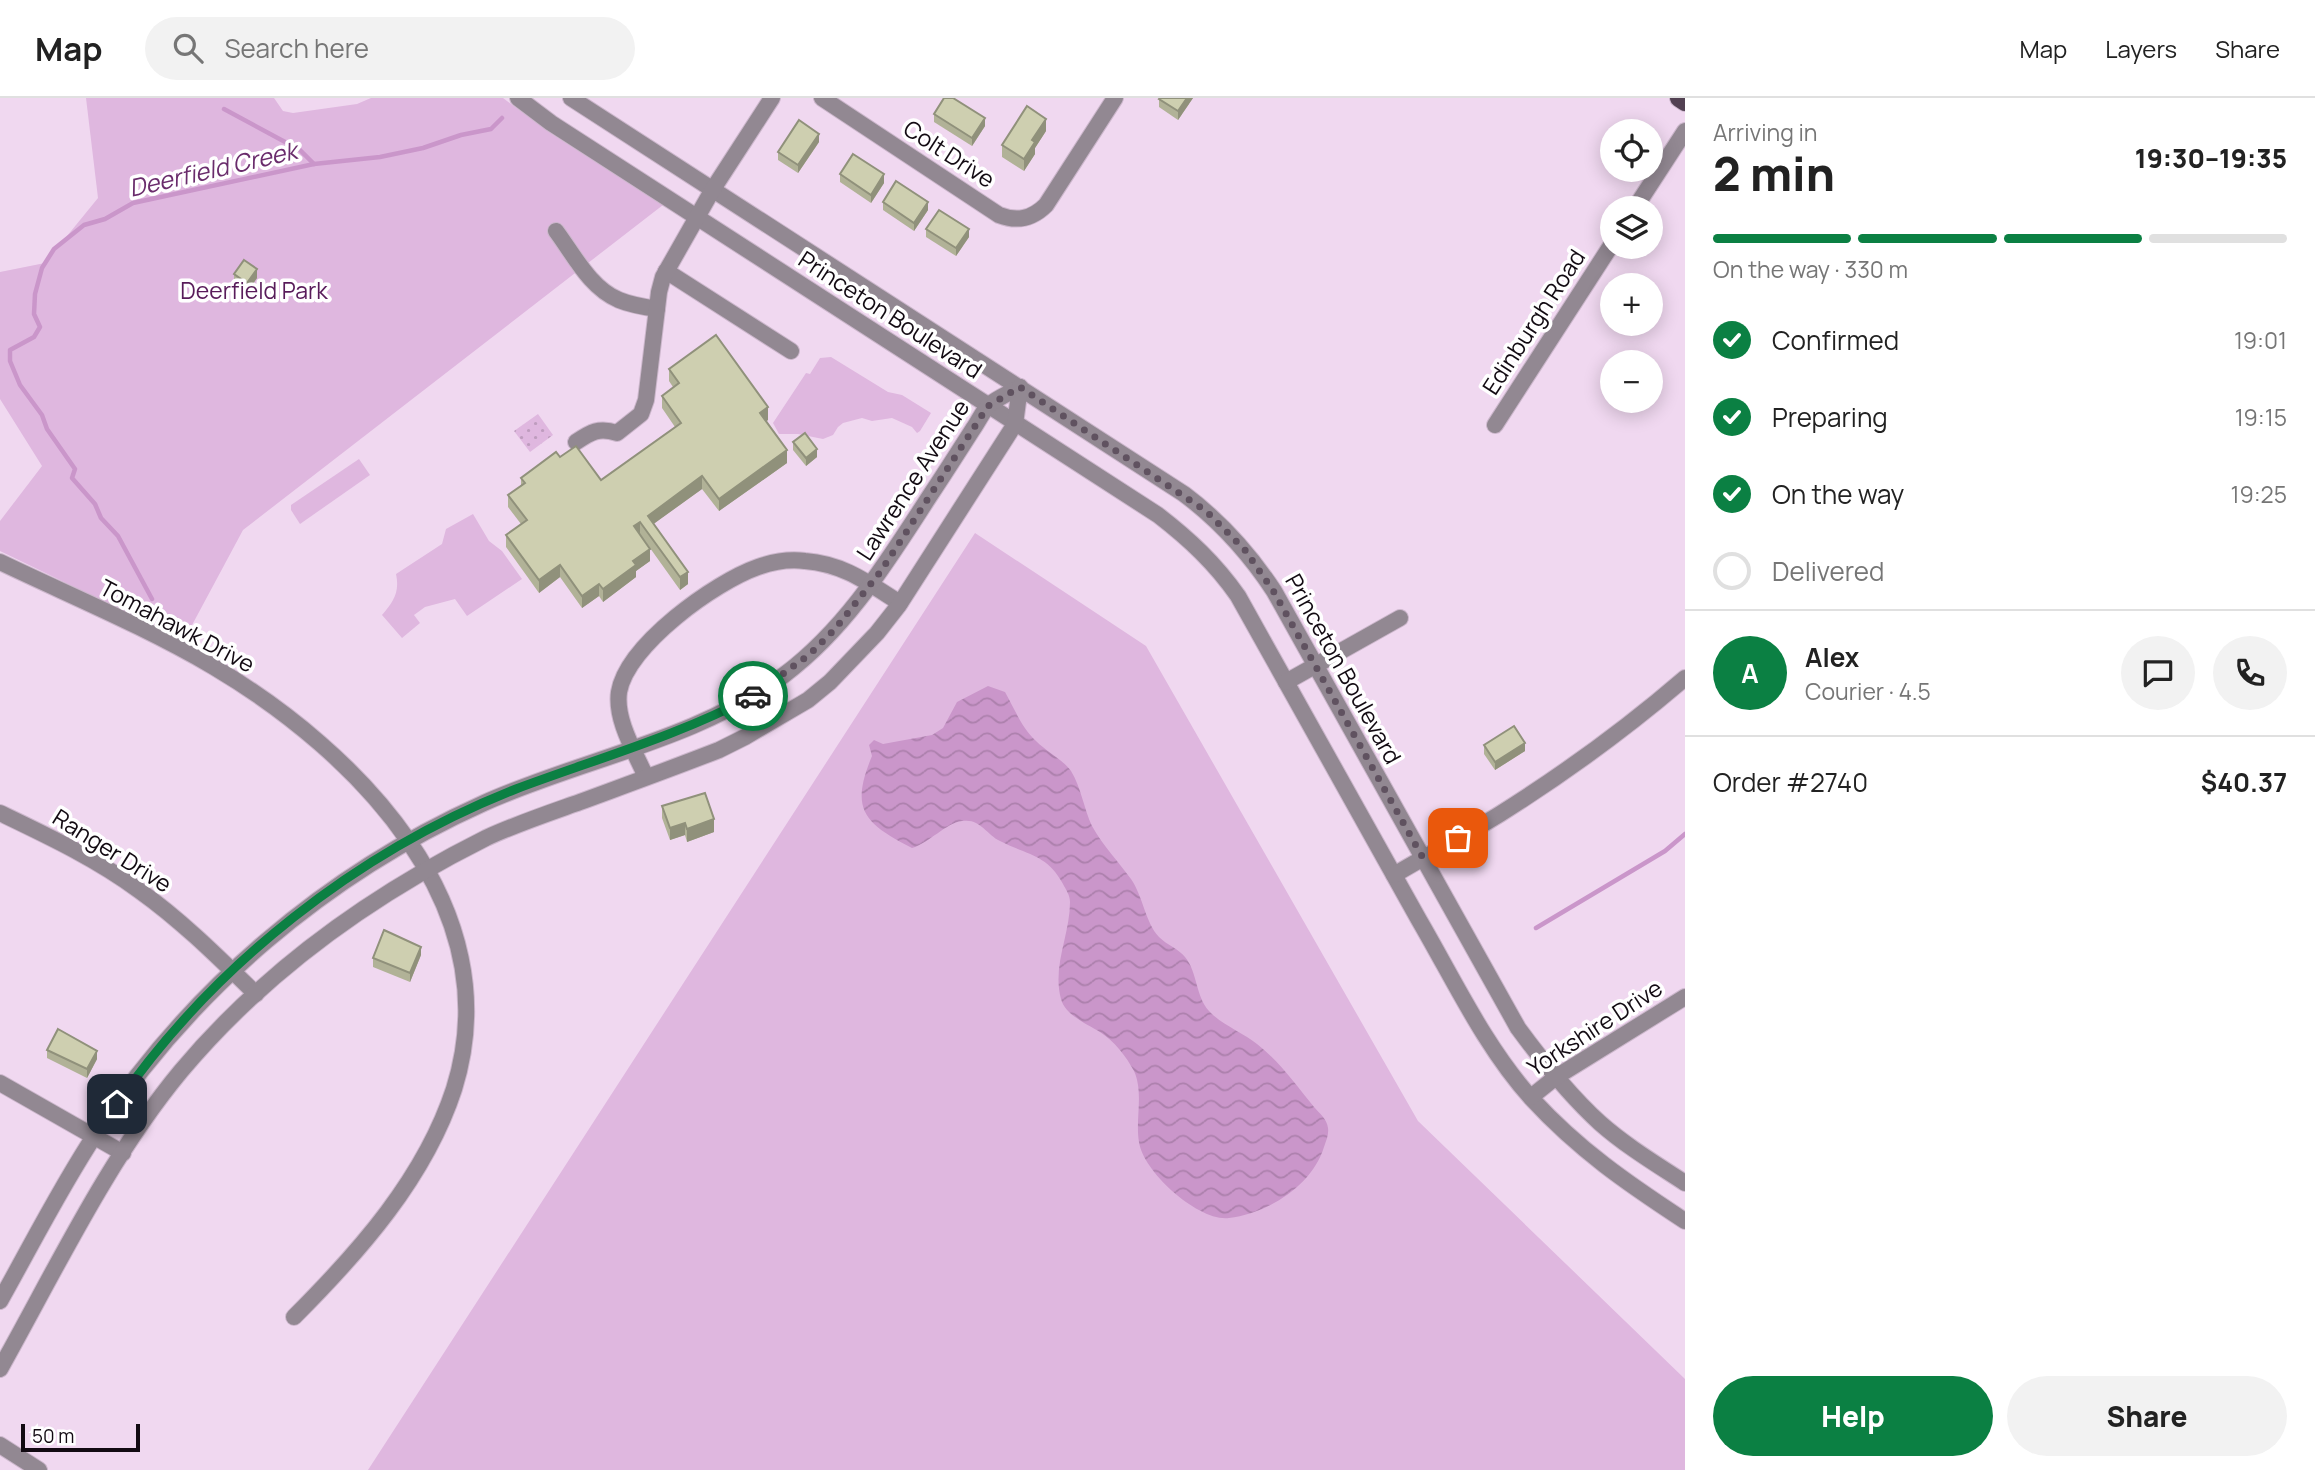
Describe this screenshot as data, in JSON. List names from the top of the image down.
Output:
{
  "streets": {
    "street": [
      "Colt Drive",
      "Princeton Boulevard",
      "Edinburgh Road",
      "Lawrence Avenue",
      "Tomahawk Drive",
      "Ranger Drive",
      "Yorkshire Drive"
    ]
  },
  "crossings": [
    ["Princeton Boulevard", "Lawrence Avenue"],
    ["Princeton Boulevard", "Yorkshire Drive"],
    ["Lawrence Avenue", "Tomahawk Drive"],
    ["Lawrence Avenue", "Ranger Drive"]
  ],
  "water": ["Deerfield Creek"],
  "parks": ["Deerfield Park"],
  "scale_bar": "50 m",
  "page": {
    "header": "Map",
    "search": "Search here",
    "nav": ["Map", "Layers", "Share"],
    "heading": ["2 min", "Arriving in", "19:30–19:35"],
    "panel": [
      "Alex",
      "Courier · 4.5",
      "Order #2740",
      "$40.37"
    ],
    "map_buttons": ["+", "−"],
    "bar": "On the way · 330 m",
    "list": [
      ["Confirmed", "19:01"],
      ["Preparing", "19:15"],
      ["On the way", "19:25"],
      "Delivered"
    ],
    "round": "A",
    "buttons": ["Help", "Share"],
    "scale": "50 m"
  }
}
